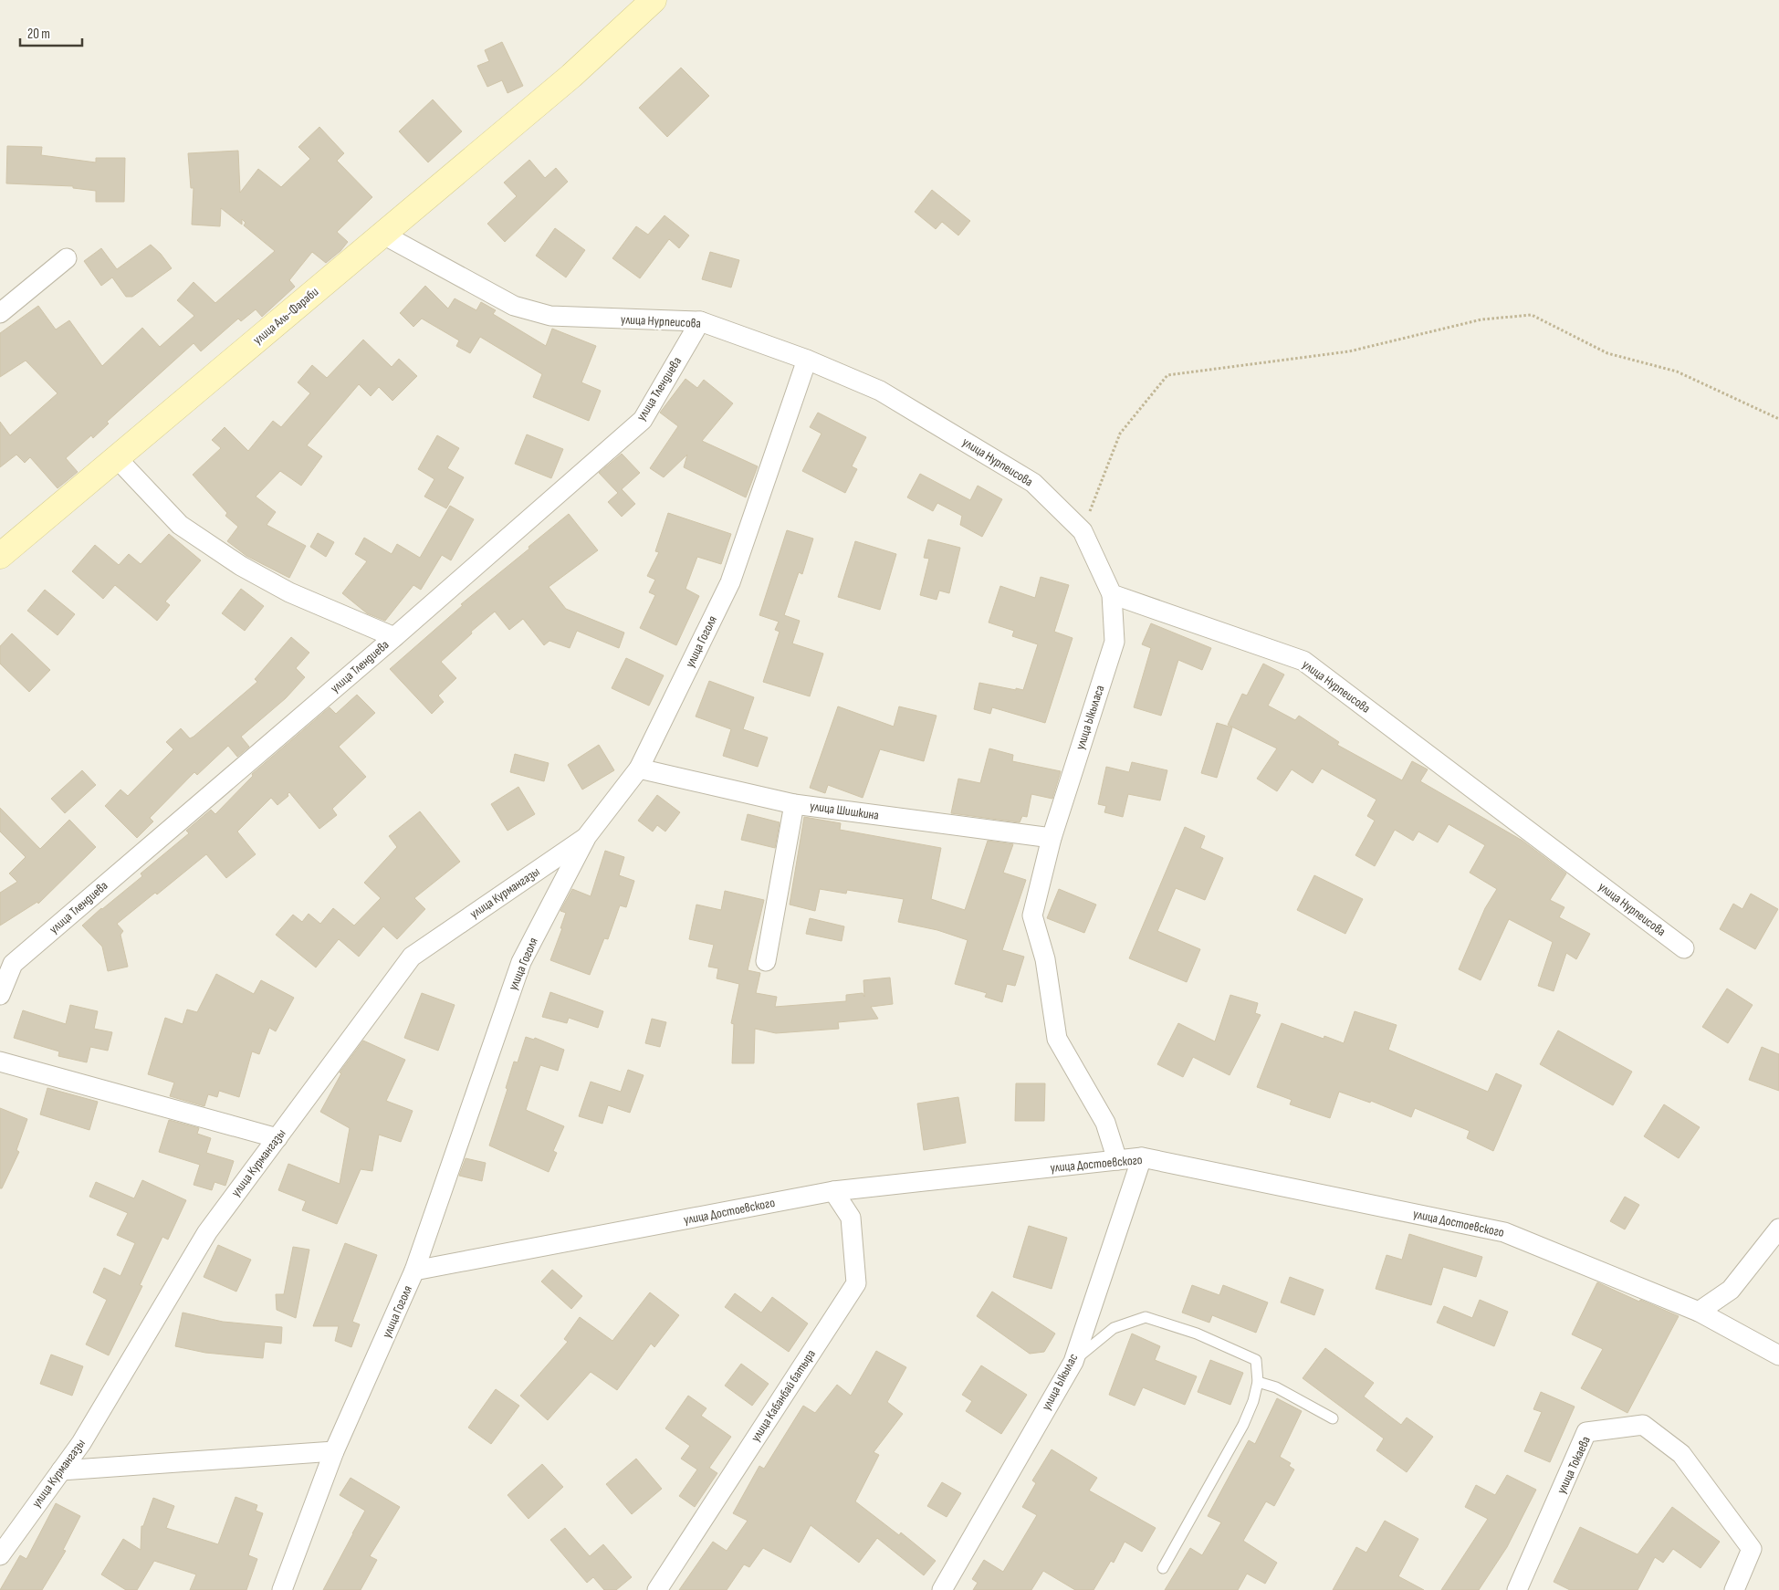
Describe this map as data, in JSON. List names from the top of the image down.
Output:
{
  "streets": {
    "main road": ["улица Аль-Фараби"],
    "street": [
      "улица Нурпеисова",
      "улица Тлендиева",
      "улица Гоголя",
      "улица Ыкыласа",
      "улица Шишкина",
      "улица Курмангазы",
      "улица Достоевского",
      "улица Ыкылас",
      "улица Кабанбай батыра",
      "улица Токаева"
    ]
  },
  "crossings": [
    ["улица Аль-Фараби", "улица Нурпеисова"],
    ["улица Нурпеисова", "улица Тлендиева"],
    ["улица Нурпеисова", "улица Гоголя"],
    ["улица Нурпеисова", "улица Ыкыласа"],
    ["улица Гоголя", "улица Шишкина"],
    ["улица Гоголя", "улица Курмангазы"],
    ["улица Гоголя", "улица Достоевского"],
    ["улица Ыкыласа", "улица Шишкина"],
    ["улица Достоевского", "улица Ыкылас"],
    ["улица Достоевского", "улица Кабанбай батыра"]
  ],
  "scale_bar": "20 m"
}
